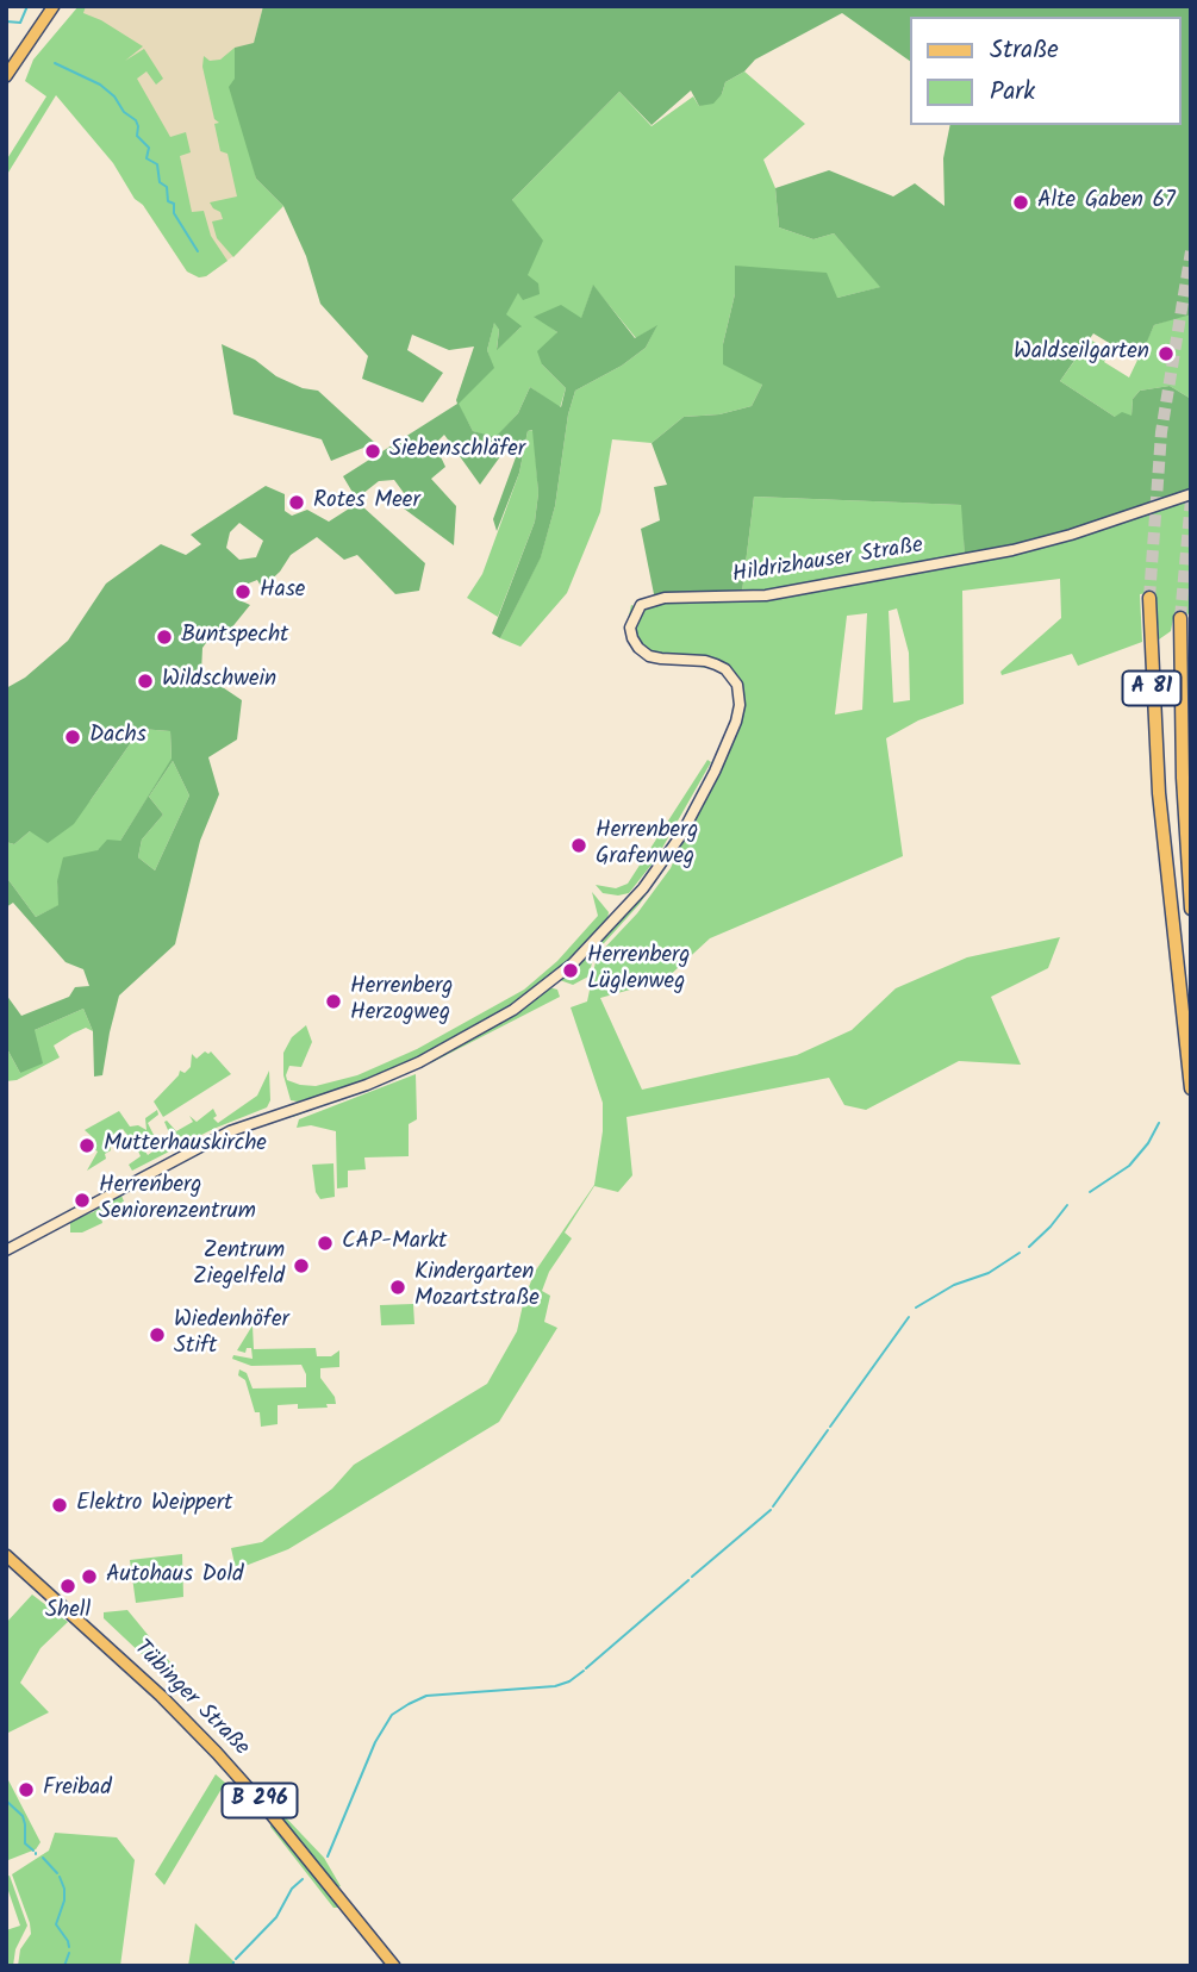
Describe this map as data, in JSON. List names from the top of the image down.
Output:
{
  "streets": {
    "highway": ["A 81"],
    "main road": ["Hildrizhauser Straße", "Tübinger Straße", "B 296"]
  },
  "places": [
    "Alte Gaben 67",
    "Waldseilgarten",
    "Siebenschläfer",
    "Rotes Meer",
    "Hase",
    "Buntspecht",
    "Wildschwein",
    "Dachs",
    "Herrenberg Grafenweg",
    "Herrenberg Lüglenweg",
    "Herrenberg Herzogweg",
    "Mutterhauskirche",
    "Herrenberg Seniorenzentrum",
    "CAP-Markt",
    "Zentrum Ziegelfeld",
    "Kindergarten Mozartstraße",
    "Wiedenhöfer Stift",
    "Elektro Weippert",
    "Autohaus Dold",
    "Shell",
    "Freibad"
  ],
  "legend": ["Straße", "Park"]
}
